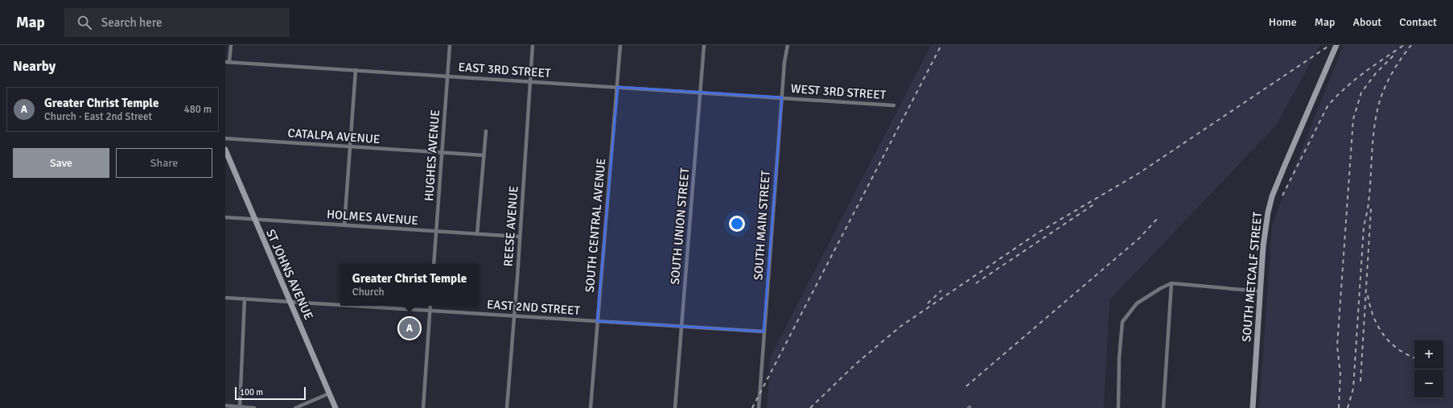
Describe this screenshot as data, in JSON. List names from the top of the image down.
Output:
{
  "streets": {
    "main road": ["ST JOHNS AVENUE", "SOUTH METCALF STREET"],
    "street": [
      "EAST 3RD STREET",
      "WEST 3RD STREET",
      "CATALPA AVENUE",
      "HUGHES AVENUE",
      "HOLMES AVENUE",
      "SOUTH CENTRAL AVENUE",
      "SOUTH MAIN STREET",
      "REESE AVENUE",
      "SOUTH UNION STREET",
      "EAST 2ND STREET"
    ]
  },
  "crossings": [
    ["EAST 3RD STREET", "WEST 3RD STREET"],
    ["EAST 3RD STREET", "HUGHES AVENUE"],
    ["EAST 3RD STREET", "SOUTH CENTRAL AVENUE"],
    ["EAST 3RD STREET", "SOUTH MAIN STREET"],
    ["EAST 3RD STREET", "REESE AVENUE"],
    ["EAST 3RD STREET", "SOUTH UNION STREET"],
    ["WEST 3RD STREET", "SOUTH MAIN STREET"],
    ["CATALPA AVENUE", "HUGHES AVENUE"],
    ["HUGHES AVENUE", "HOLMES AVENUE"],
    ["HOLMES AVENUE", "REESE AVENUE"],
    ["HOLMES AVENUE", "ST JOHNS AVENUE"],
    ["SOUTH CENTRAL AVENUE", "EAST 2ND STREET"],
    ["SOUTH MAIN STREET", "EAST 2ND STREET"],
    ["REESE AVENUE", "EAST 2ND STREET"],
    ["SOUTH UNION STREET", "EAST 2ND STREET"],
    ["ST JOHNS AVENUE", "EAST 2ND STREET"]
  ],
  "scale_bar": "100 m",
  "page": {
    "header": "Map",
    "search": "Search here",
    "nav": [
      "Home",
      "Map",
      "About",
      "Contact"
    ],
    "heading": "Nearby",
    "list": [
      {
        "mark": "A",
        "name": "Greater Christ Temple",
        "note": "Church · East 2nd Street",
        "value": "480 m"
      }
    ],
    "buttons": ["Save", "Share"],
    "popup": ["Greater Christ Temple", "Church"],
    "pins": "A",
    "map_buttons": ["+", "−"],
    "scale": "100 m"
  }
}
